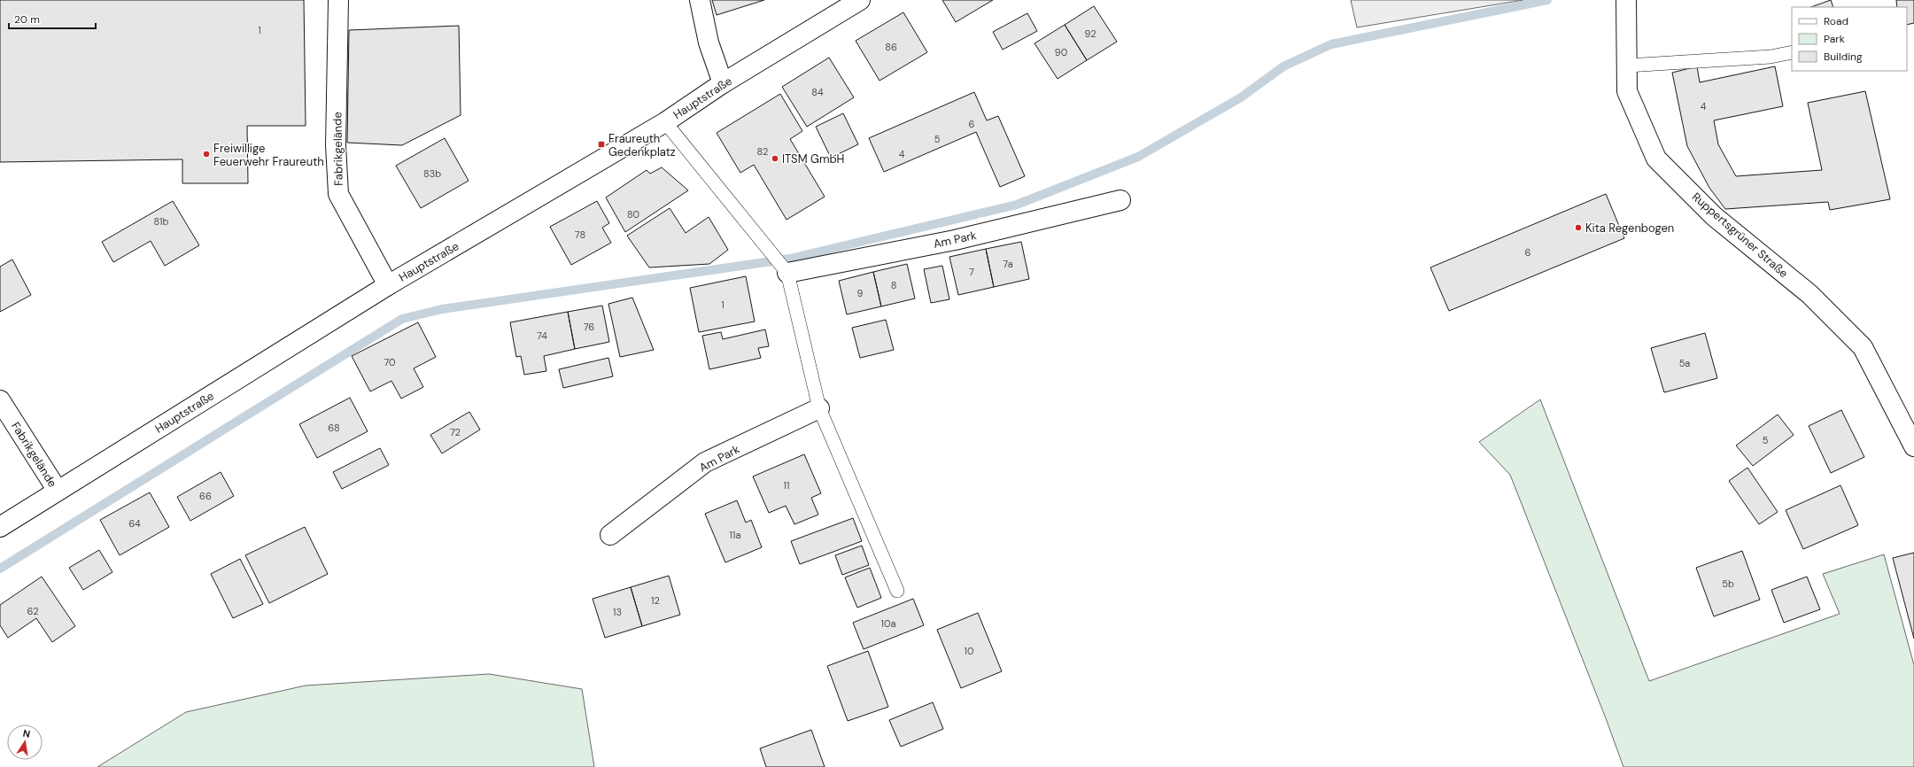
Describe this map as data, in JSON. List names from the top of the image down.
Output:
{
  "streets": {
    "street": [
      "Hauptstraße",
      "Fabrikgelände",
      "Ruppertsgrüner Straße",
      "Am Park"
    ]
  },
  "crossings": [
    ["Hauptstraße", "Fabrikgelände"]
  ],
  "places": {
    "transit": ["Fraureuth Gedenkplatz"],
    "other": ["Freiwillige Feuerwehr Fraureuth", "ITSM GmbH", "Kita Regenbogen"]
  },
  "house_numbers": [
    "1",
    "92",
    "86",
    "90",
    "84",
    "4",
    "6",
    "5",
    "82",
    "4",
    "83b",
    "80",
    "81b",
    "78",
    "6",
    "7a",
    "7",
    "8",
    "9",
    "1",
    "76",
    "74",
    "70",
    "5a",
    "68",
    "72",
    "5",
    "11",
    "66",
    "64",
    "11a",
    "5b",
    "12",
    "62",
    "13",
    "10a",
    "10"
  ],
  "legend": ["Road", "Park", "Building"],
  "scale_bar": "20 m",
  "north": "top"
}
